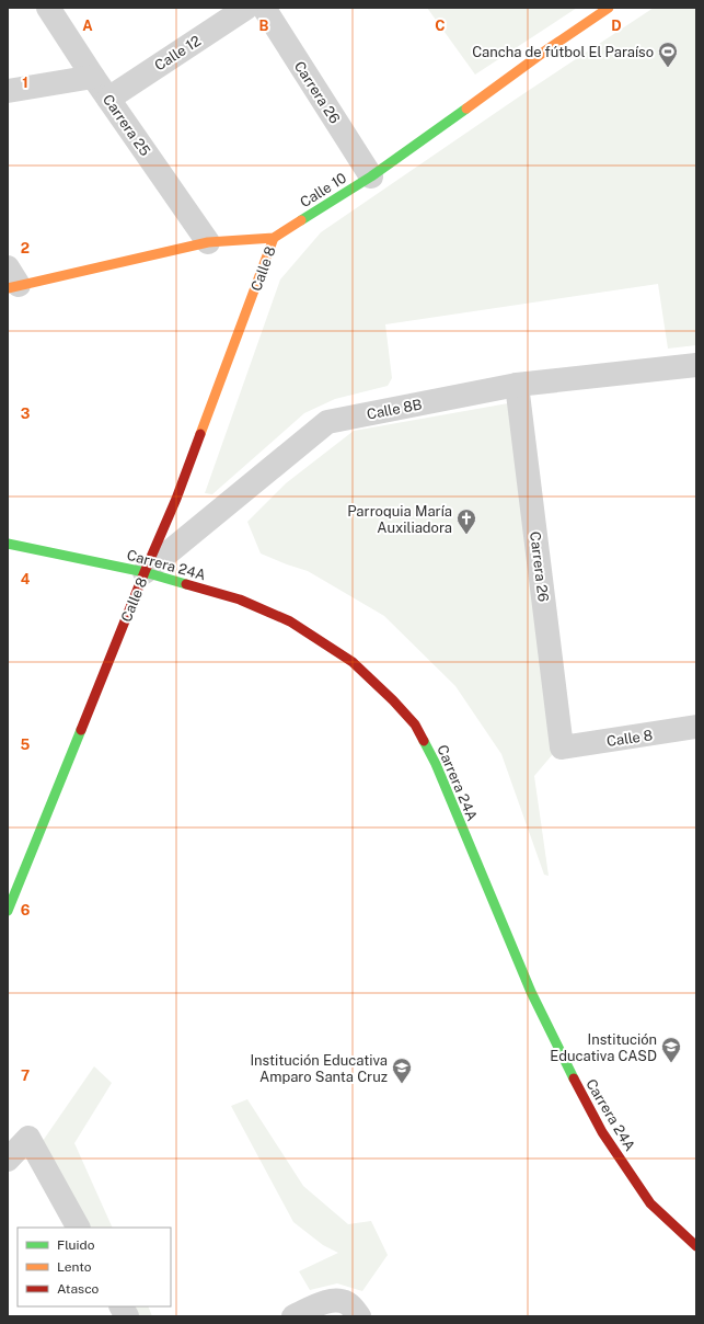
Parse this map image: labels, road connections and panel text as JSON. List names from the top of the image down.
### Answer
{
  "streets": {
    "street": [
      "Calle 12",
      "Carrera 26",
      "Carrera 25",
      "Calle 10",
      "Calle 8",
      "Calle 8B",
      "Carrera 24A"
    ]
  },
  "crossings": [
    ["Calle 12", "Carrera 25"],
    ["Carrera 26", "Calle 10"],
    ["Carrera 26", "Calle 8"],
    ["Carrera 26", "Calle 8B"],
    ["Carrera 25", "Calle 10"],
    ["Calle 10", "Calle 8"],
    ["Calle 8", "Calle 8B"],
    ["Calle 8", "Carrera 24A"],
    ["Calle 8B", "Carrera 24A"]
  ],
  "places": {
    "sports": ["Cancha de fútbol El Paraíso"],
    "church": ["Parroquia María Auxiliadora"],
    "school or university": ["Institución Educativa CASD", "Institución Educativa Amparo Santa Cruz"]
  },
  "legend": ["Fluido", "Lento", "Atasco"],
  "grid": {
    "columns": [
      "A",
      "B",
      "C",
      "D"
    ],
    "rows": [
      "1",
      "2",
      "3",
      "4",
      "5",
      "6",
      "7"
    ]
  }
}
